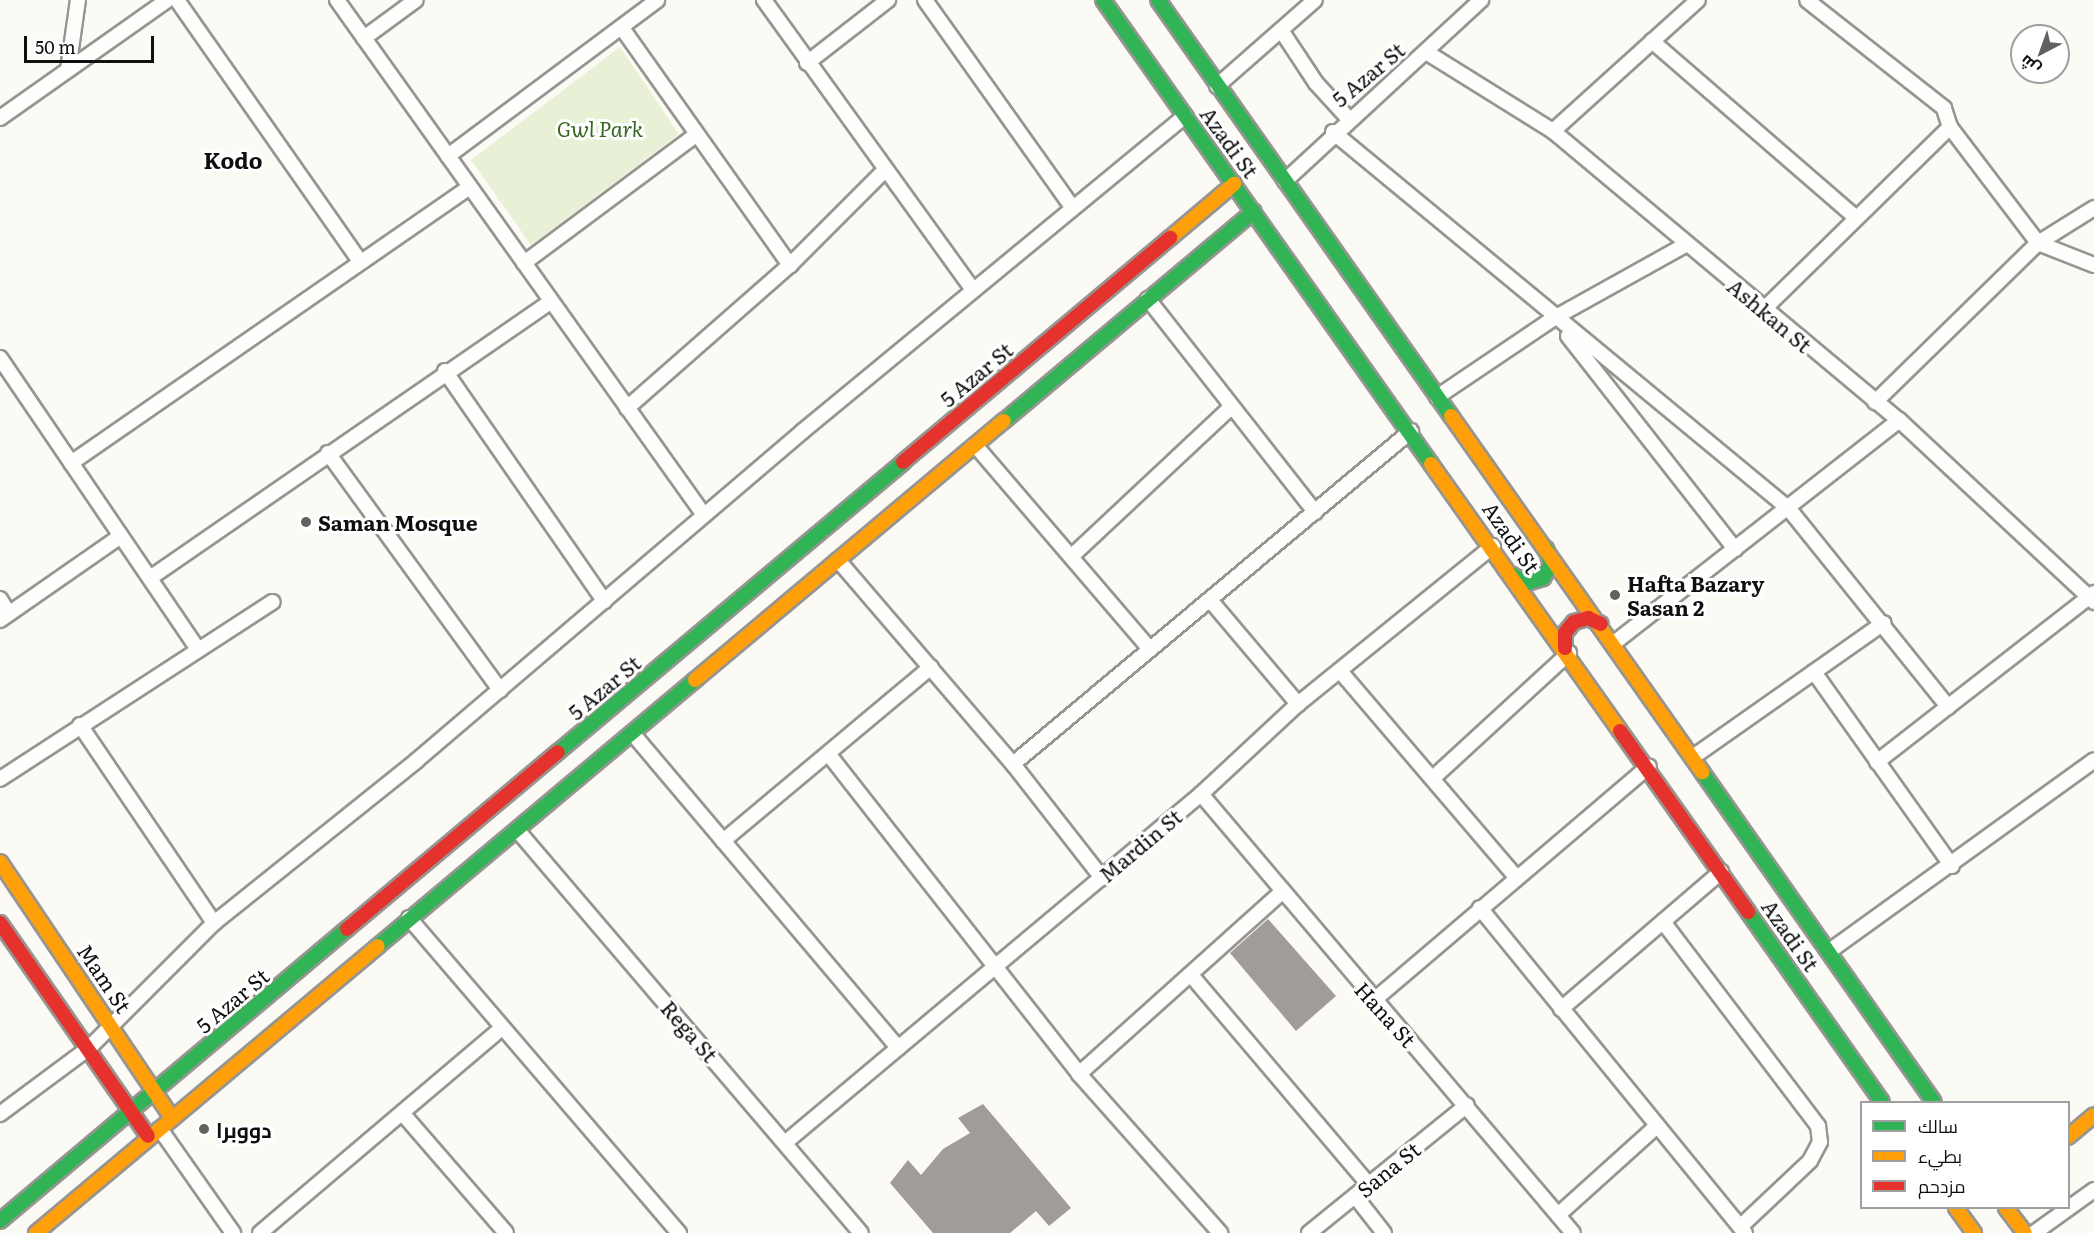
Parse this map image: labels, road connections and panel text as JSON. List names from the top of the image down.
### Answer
{
  "streets": {
    "main road": ["5 Azar St", "Azadi St", "Mam St"],
    "street": [
      "Ashkan St",
      "Mardin St",
      "Hana St",
      "Rega St",
      "Sana St"
    ]
  },
  "crossings": [
    ["5 Azar St", "Azadi St"],
    ["5 Azar St", "Ashkan St"],
    ["5 Azar St", "Mam St"],
    ["Azadi St", "Mardin St"],
    ["Mardin St", "Hana St"],
    ["Mardin St", "Rega St"],
    ["Hana St", "Sana St"]
  ],
  "districts": ["Kodo"],
  "parks": ["Gwl Park"],
  "places": ["Saman Mosque", "Hafta Bazary Sasan 2", "دووبرا"],
  "legend": ["سالك", "بطيء", "مزدحم"],
  "scale_bar": "50 m",
  "north": "bottom left"
}
